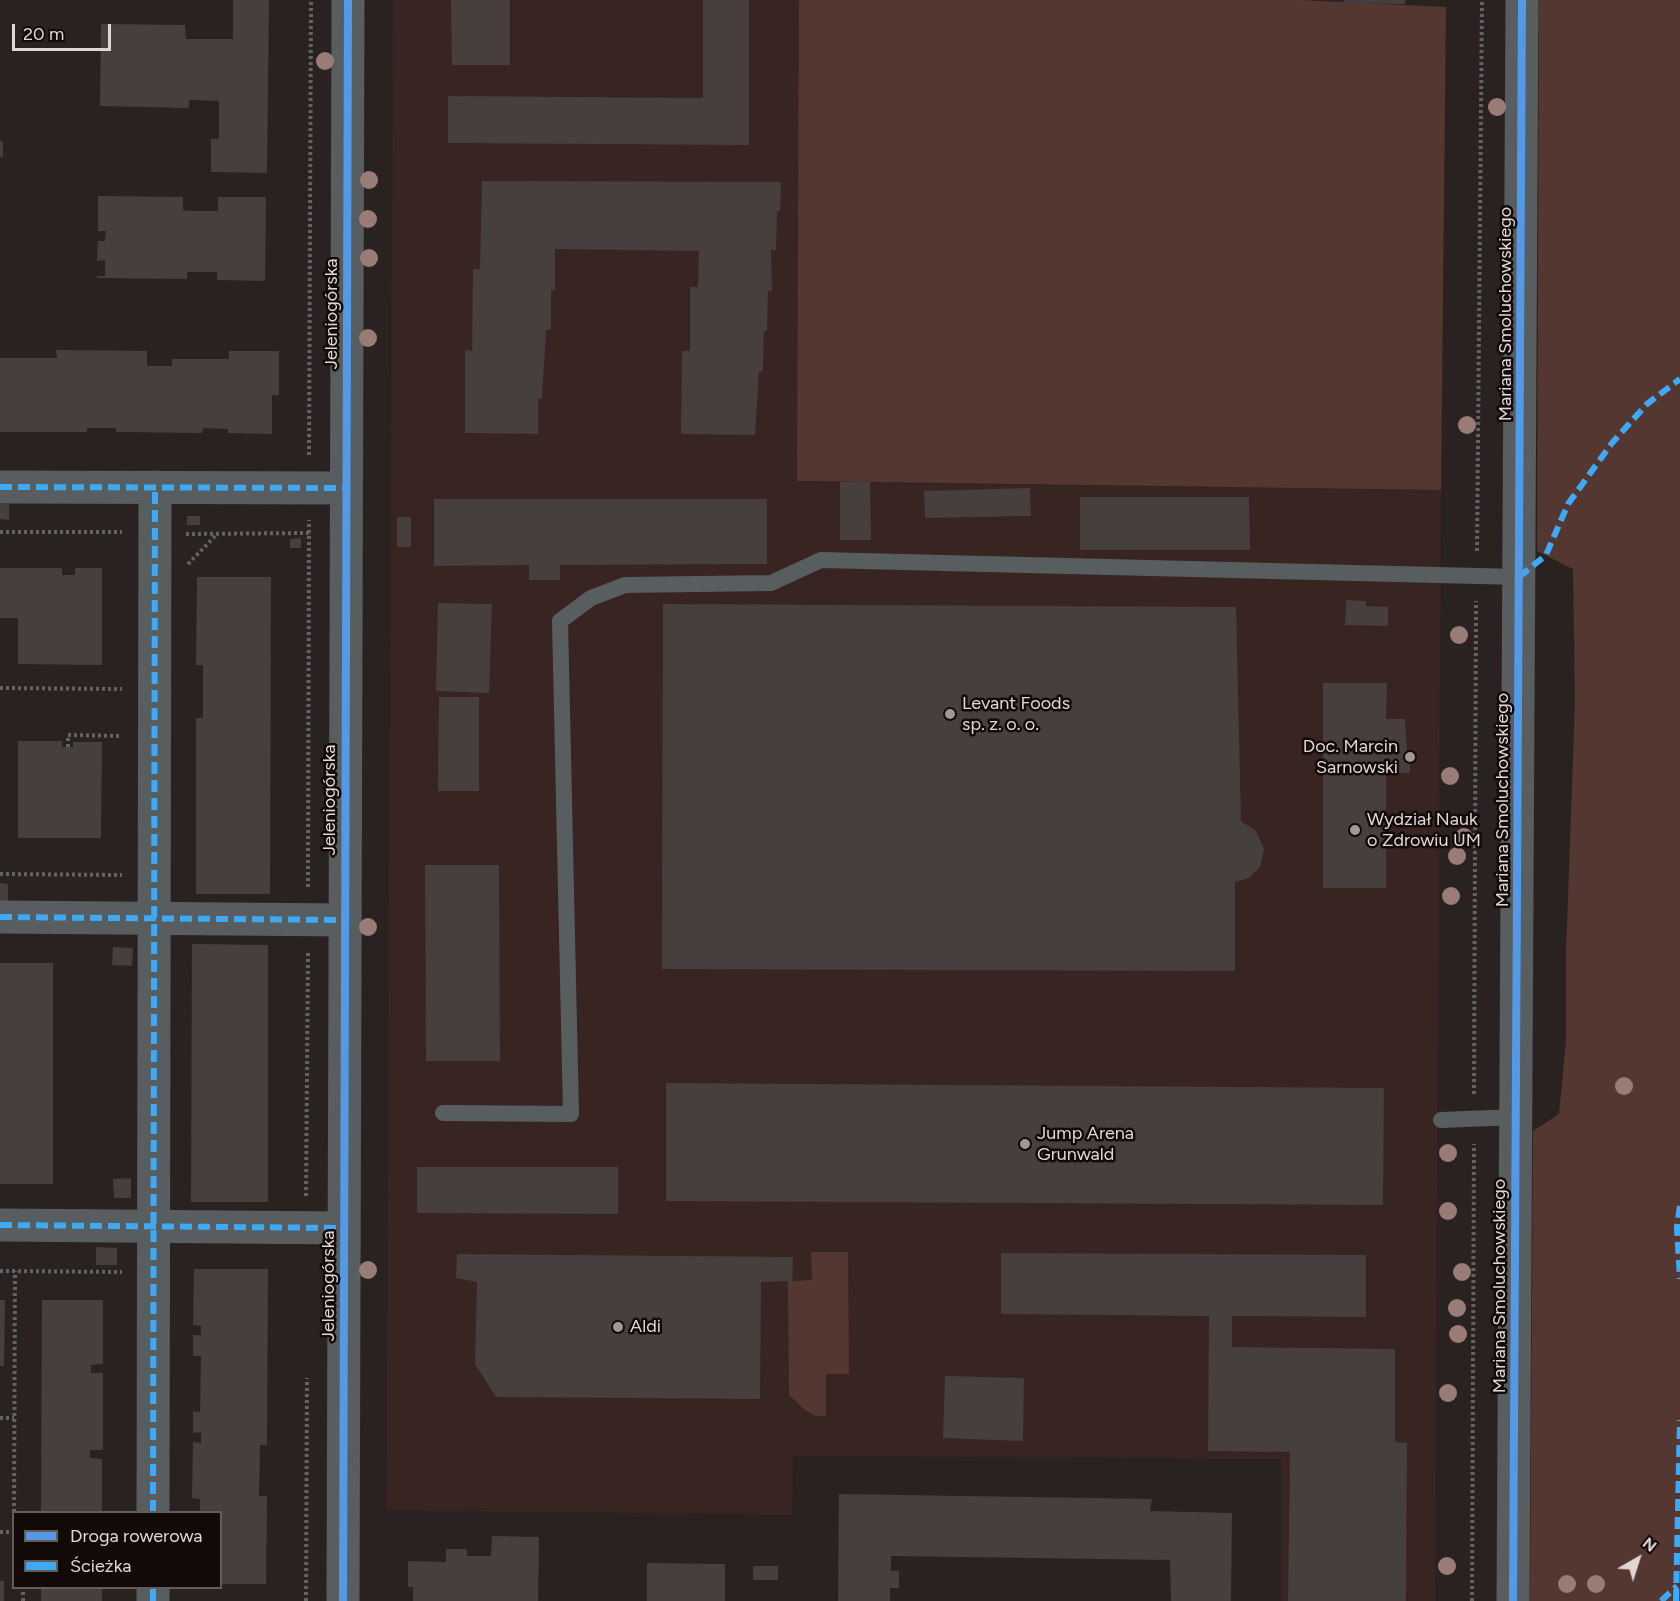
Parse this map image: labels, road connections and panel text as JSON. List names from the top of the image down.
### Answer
{
  "streets": {
    "street": ["Jeleniogórska", "Mariana Smoluchowskiego"]
  },
  "places": [
    "Levant Foods sp. z. o. o.",
    "Doc. Marcin Sarnowski",
    "Wydział Nauk o Zdrowiu UM",
    "Jump Arena Grunwald",
    "Aldi"
  ],
  "legend": ["Droga rowerowa", "Ścieżka"],
  "scale_bar": "20 m",
  "north": "top right"
}
